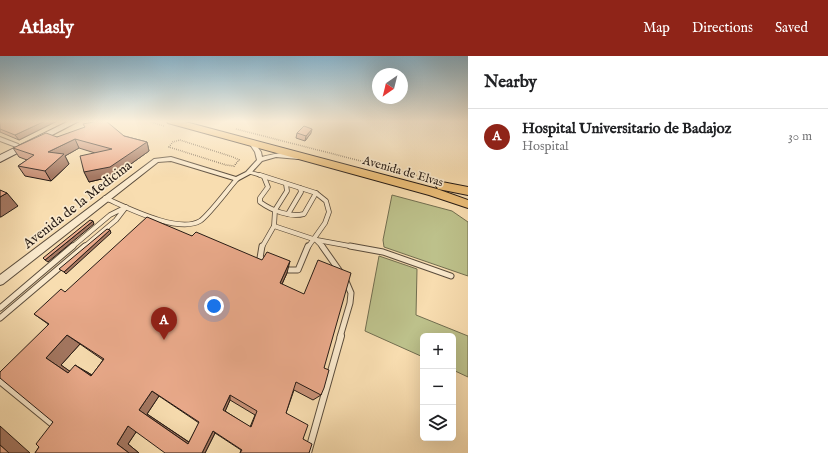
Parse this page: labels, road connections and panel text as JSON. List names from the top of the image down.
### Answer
{
  "streets": {
    "highway": ["Avenida de Elvas"],
    "street": ["Avenida de la Medicina"]
  },
  "north": "bottom left",
  "page": {
    "header": "Atlasly",
    "nav": ["Map", "Directions", "Saved"],
    "heading": "Nearby",
    "list": [
      {
        "mark": "A",
        "name": "Hospital Universitario de Badajoz",
        "note": "Hospital",
        "value": "30 m"
      }
    ],
    "pins": "A",
    "map_buttons": ["+", "−"]
  }
}
